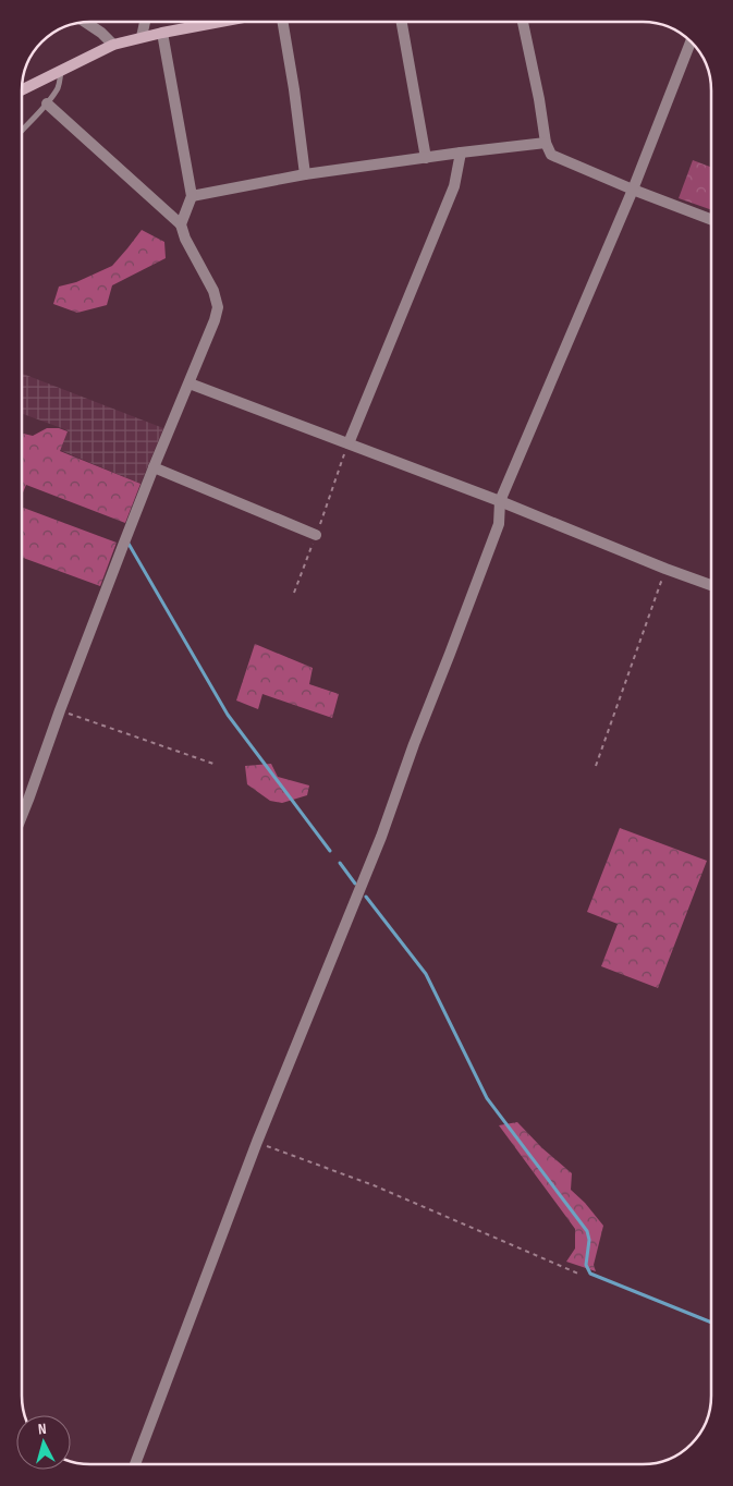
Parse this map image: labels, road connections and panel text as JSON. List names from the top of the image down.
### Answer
{
  "north": "top"
}
